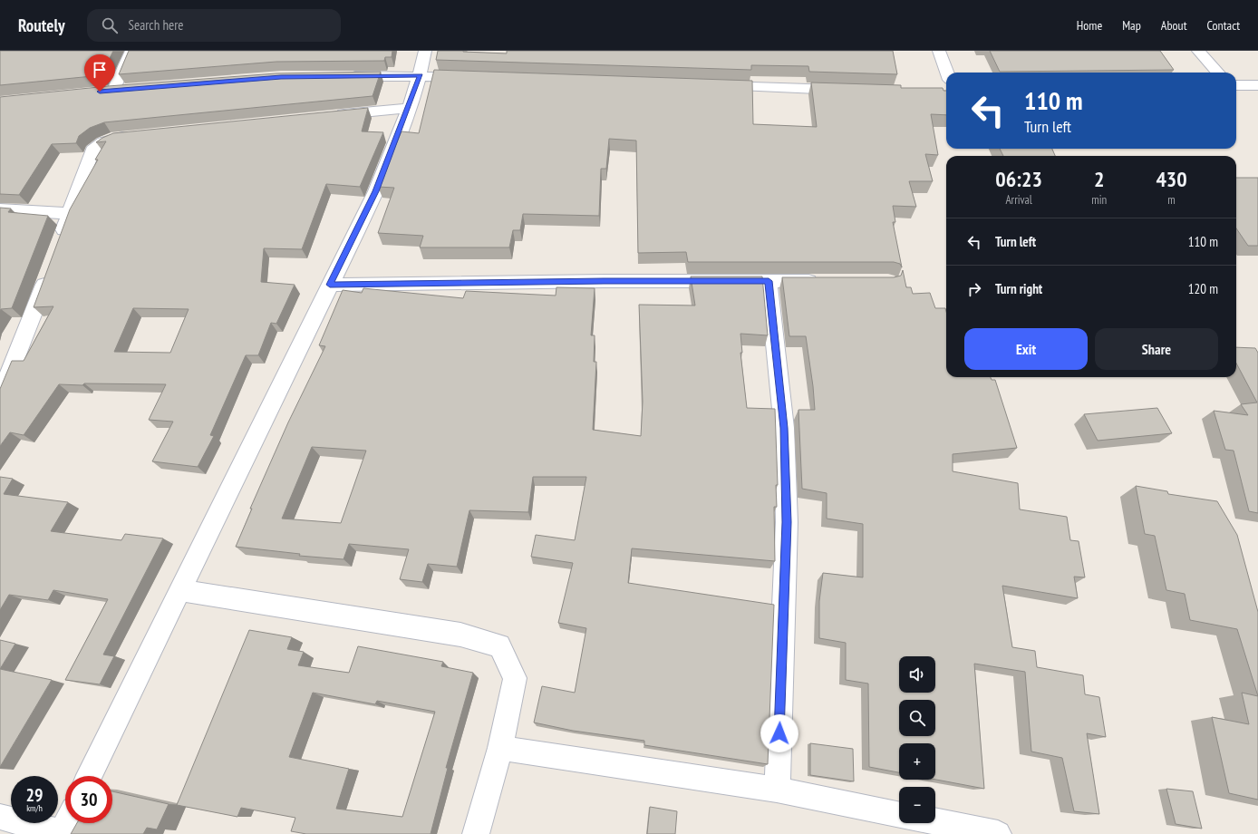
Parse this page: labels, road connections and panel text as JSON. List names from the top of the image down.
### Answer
{
  "page": {
    "header": "Routely",
    "search": "Search here",
    "nav": [
      "Home",
      "Map",
      "About",
      "Contact"
    ],
    "turn": ["110 m", "Turn left"],
    "eta": [
      "06:23",
      "Arrival",
      "2",
      "min",
      "430",
      "m"
    ],
    "list": [
      {
        "name": "Turn left",
        "value": "110 m"
      },
      {
        "name": "Turn right",
        "value": "120 m"
      }
    ],
    "buttons": ["Exit", "Share"],
    "map_buttons": ["+", "−"],
    "speed": "29 km/h",
    "limit": "30"
  }
}
